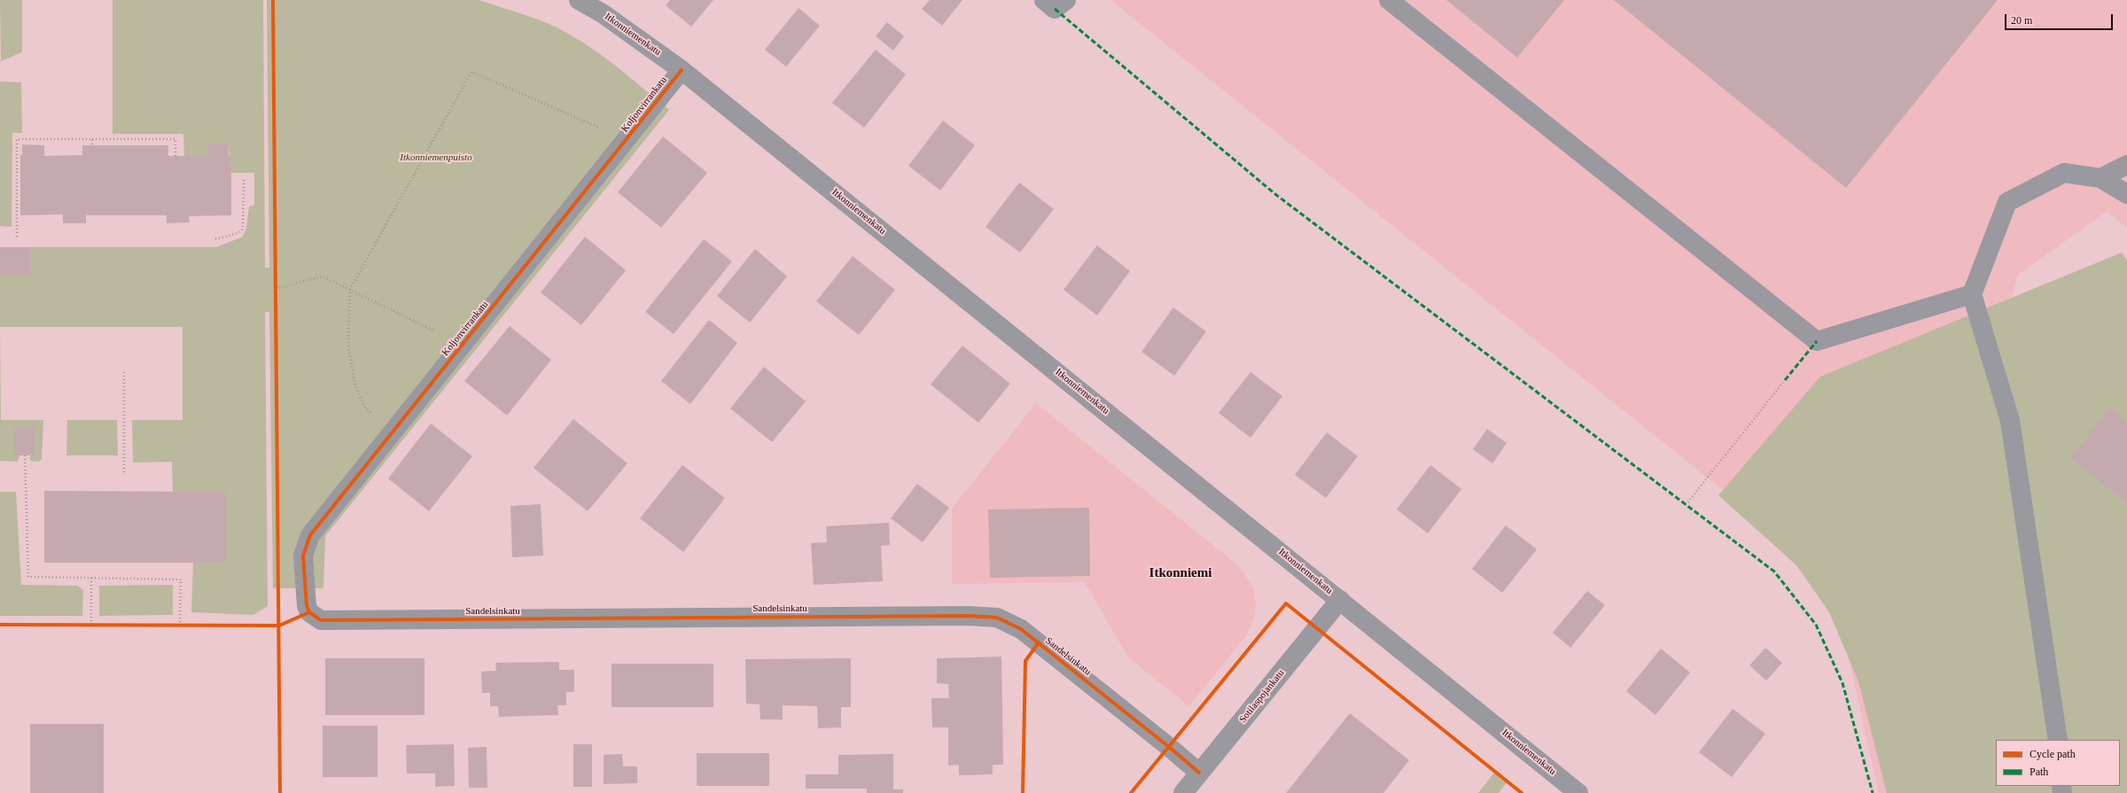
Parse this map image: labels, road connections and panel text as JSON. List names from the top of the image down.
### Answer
{
  "streets": {
    "street": [
      "Itkonniemenkatu",
      "Koljonvirrankatu",
      "Sandelsinkatu",
      "Sotilaspojankatu"
    ]
  },
  "crossings": [
    ["Itkonniemenkatu", "Koljonvirrankatu"],
    ["Itkonniemenkatu", "Sotilaspojankatu"],
    ["Koljonvirrankatu", "Sandelsinkatu"],
    ["Sandelsinkatu", "Sotilaspojankatu"]
  ],
  "districts": ["Itkonniemi"],
  "parks": ["Itkonniemenpuisto"],
  "legend": ["Cycle path", "Path"],
  "scale_bar": "20 m"
}
